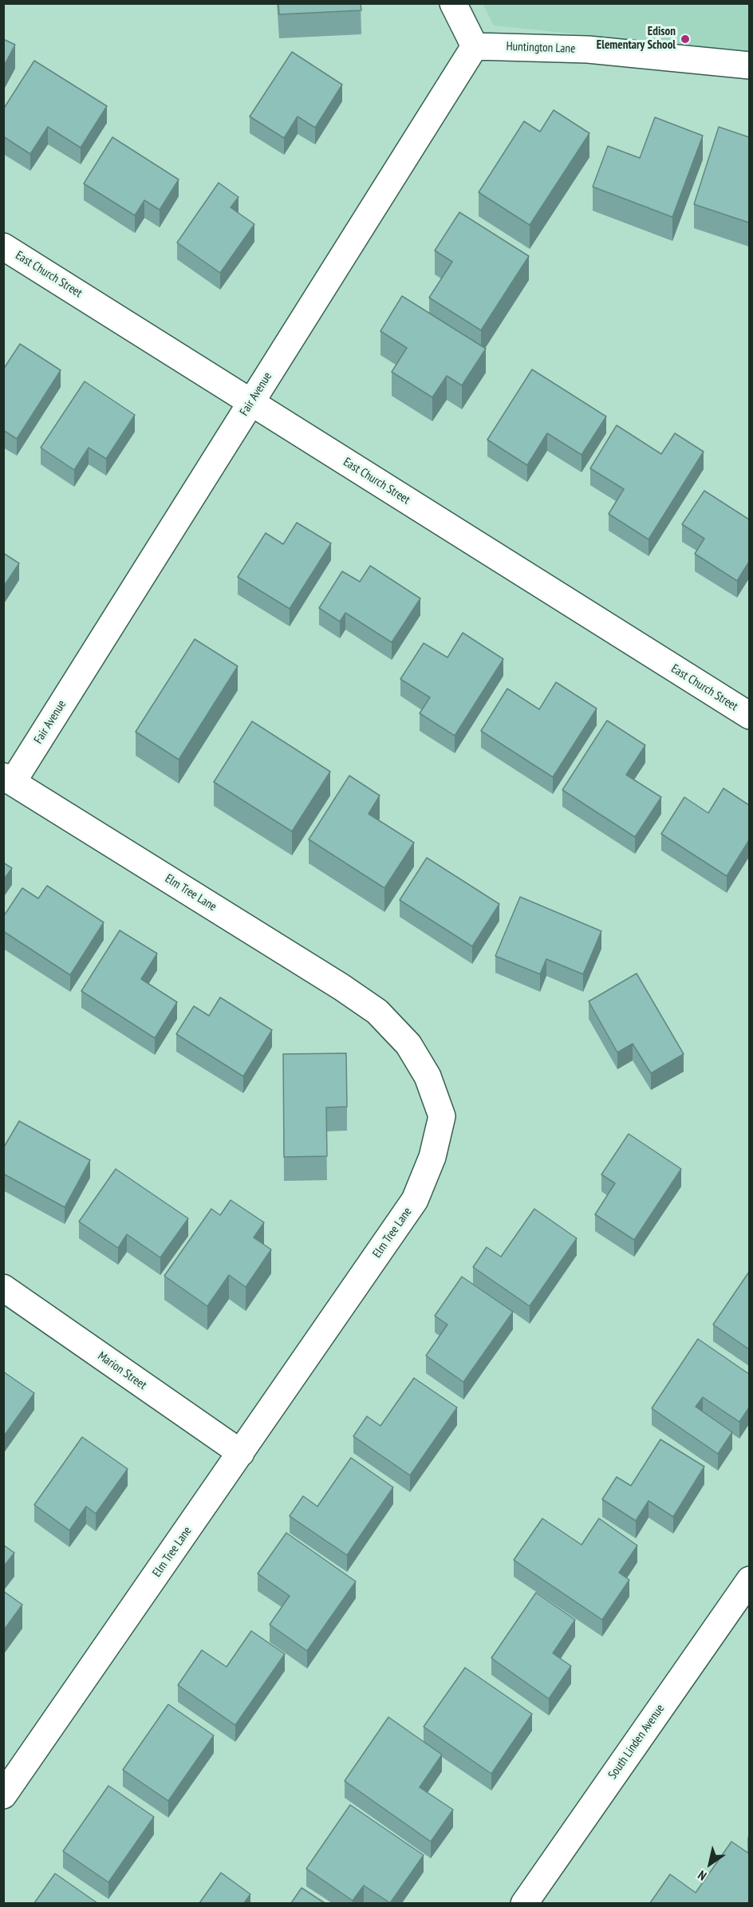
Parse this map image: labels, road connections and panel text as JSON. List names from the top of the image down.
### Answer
{
  "streets": {
    "street": [
      "Huntington Lane",
      "East Church Street",
      "Fair Avenue",
      "Elm Tree Lane",
      "Marion Street",
      "South Linden Avenue"
    ]
  },
  "crossings": [
    ["Huntington Lane", "Fair Avenue"],
    ["East Church Street", "Fair Avenue"],
    ["Fair Avenue", "Elm Tree Lane"],
    ["Elm Tree Lane", "Marion Street"]
  ],
  "places": ["Edison Elementary School"],
  "north": "bottom left"
}
